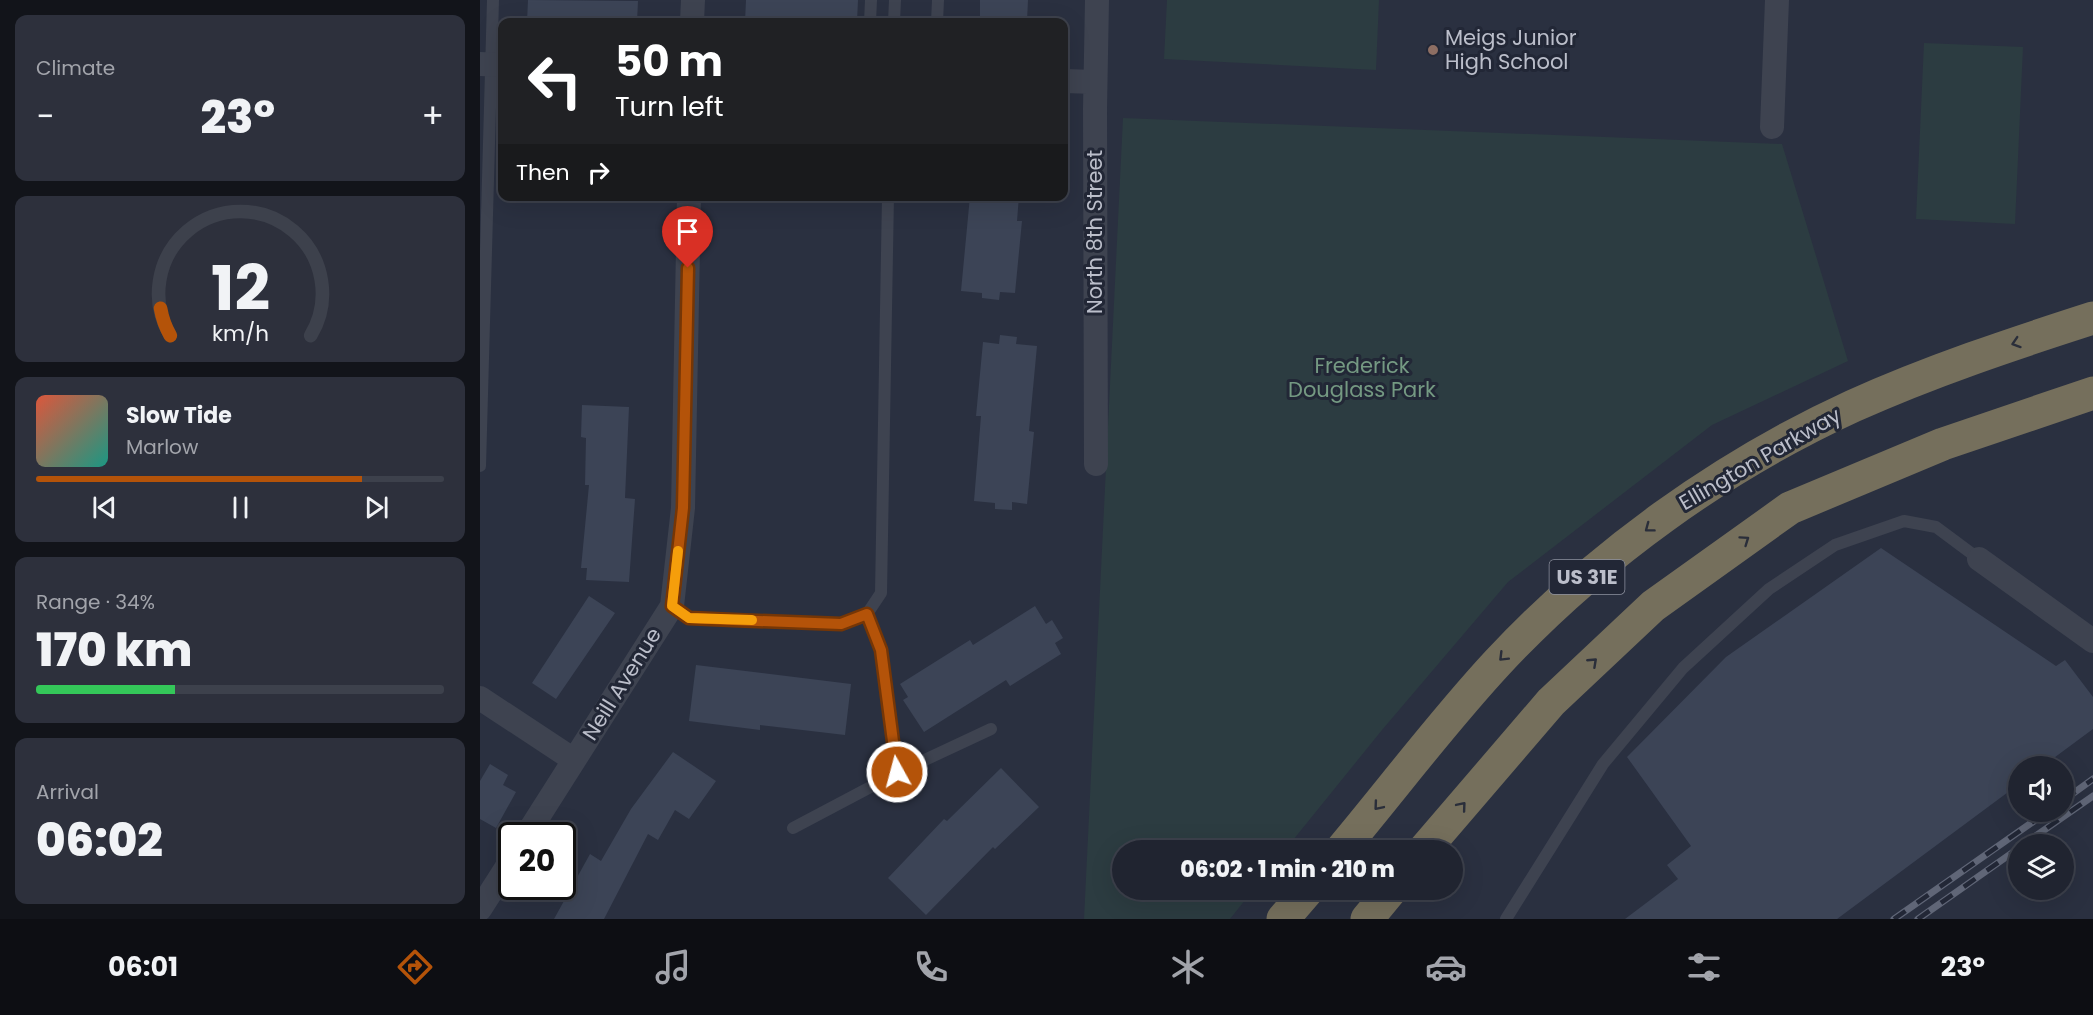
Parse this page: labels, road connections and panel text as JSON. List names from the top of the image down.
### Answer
{
  "streets": {
    "highway": ["Ellington Parkway", "US 31E"],
    "street": ["North 8th Street", "Neill Avenue"]
  },
  "parks": ["Frederick Douglass Park"],
  "places": ["Meigs Junior High School"],
  "page": {
    "tile": [
      "Climate",
      ["Range · 34%", "170 km"],
      ["Arrival", "06:02"]
    ],
    "turn": ["50 m", "Turn left"],
    "heat": ["−", "23°", "+"],
    "then": "Then",
    "song": ["Slow Tide", "Marlow"],
    "limit": "20",
    "trip": "06:02 · 1 min · 210 m",
    "tabs": ["06:01", "23°"],
    "gauge": ["12", "km/h"]
  }
}
